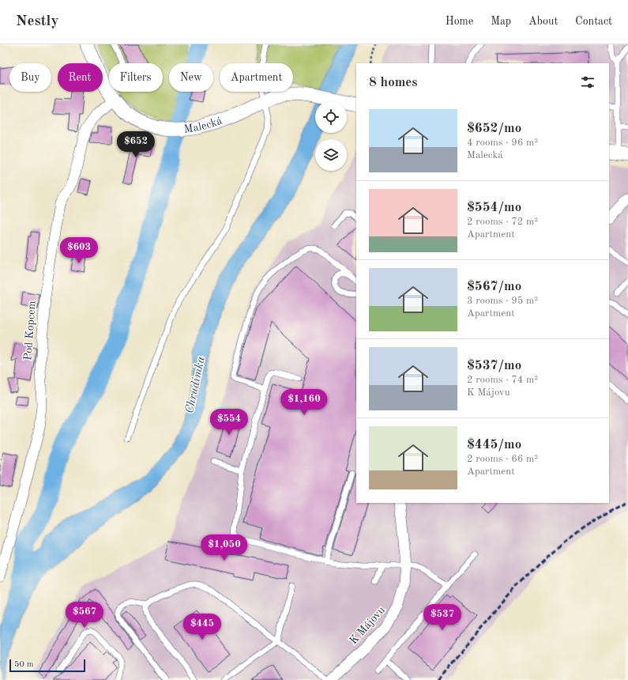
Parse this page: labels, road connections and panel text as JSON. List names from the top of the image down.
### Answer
{
  "streets": {
    "street": ["Malecká", "Pod Kopcem", "K Májovu"]
  },
  "crossings": [
    ["Malecká", "Pod Kopcem"]
  ],
  "water": ["Chrudimka"],
  "scale_bar": "50 m",
  "page": {
    "header": "Nestly",
    "nav": [
      "Home",
      "Map",
      "About",
      "Contact"
    ],
    "chip": [
      "Buy",
      "Rent",
      "Filters",
      "New",
      "Apartment"
    ],
    "heading": "8 homes",
    "list": [
      {
        "name": "$652/mo",
        "note": "4 rooms · 96 m² · Malecká"
      },
      {
        "name": "$554/mo",
        "note": "2 rooms · 72 m² · Apartment"
      },
      {
        "name": "$567/mo",
        "note": "3 rooms · 95 m² · Apartment"
      },
      {
        "name": "$537/mo",
        "note": "2 rooms · 74 m² · K Májovu"
      },
      {
        "name": "$445/mo",
        "note": "2 rooms · 66 m² · Apartment"
      }
    ],
    "price": [
      "$652",
      "$603",
      "$1,160",
      "$554",
      "$1,050",
      "$567",
      "$537",
      "$445"
    ],
    "scale": "50 m"
  }
}
